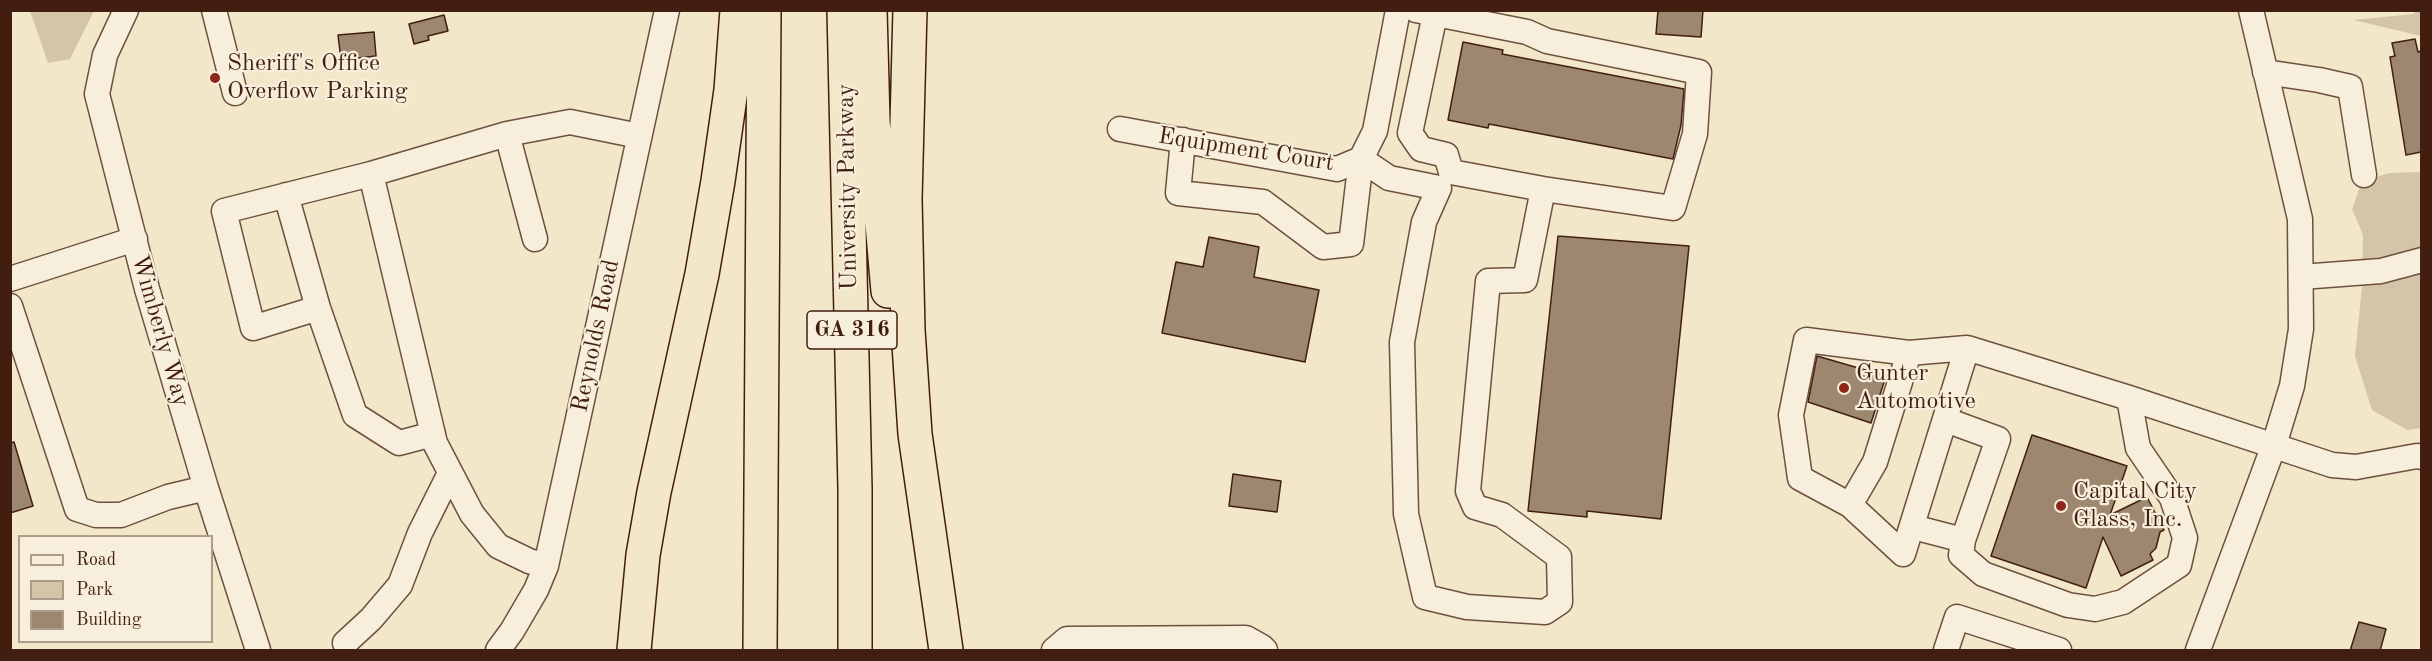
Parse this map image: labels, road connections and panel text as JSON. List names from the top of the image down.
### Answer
{
  "streets": {
    "highway": ["University Parkway", "GA 316"],
    "street": ["Equipment Court", "Wimberly Way", "Reynolds Road"]
  },
  "places": ["Sheriff's Office Overflow Parking", "Gunter Automotive", "Capital City Glass, Inc."],
  "legend": ["Road", "Park", "Building"]
}
